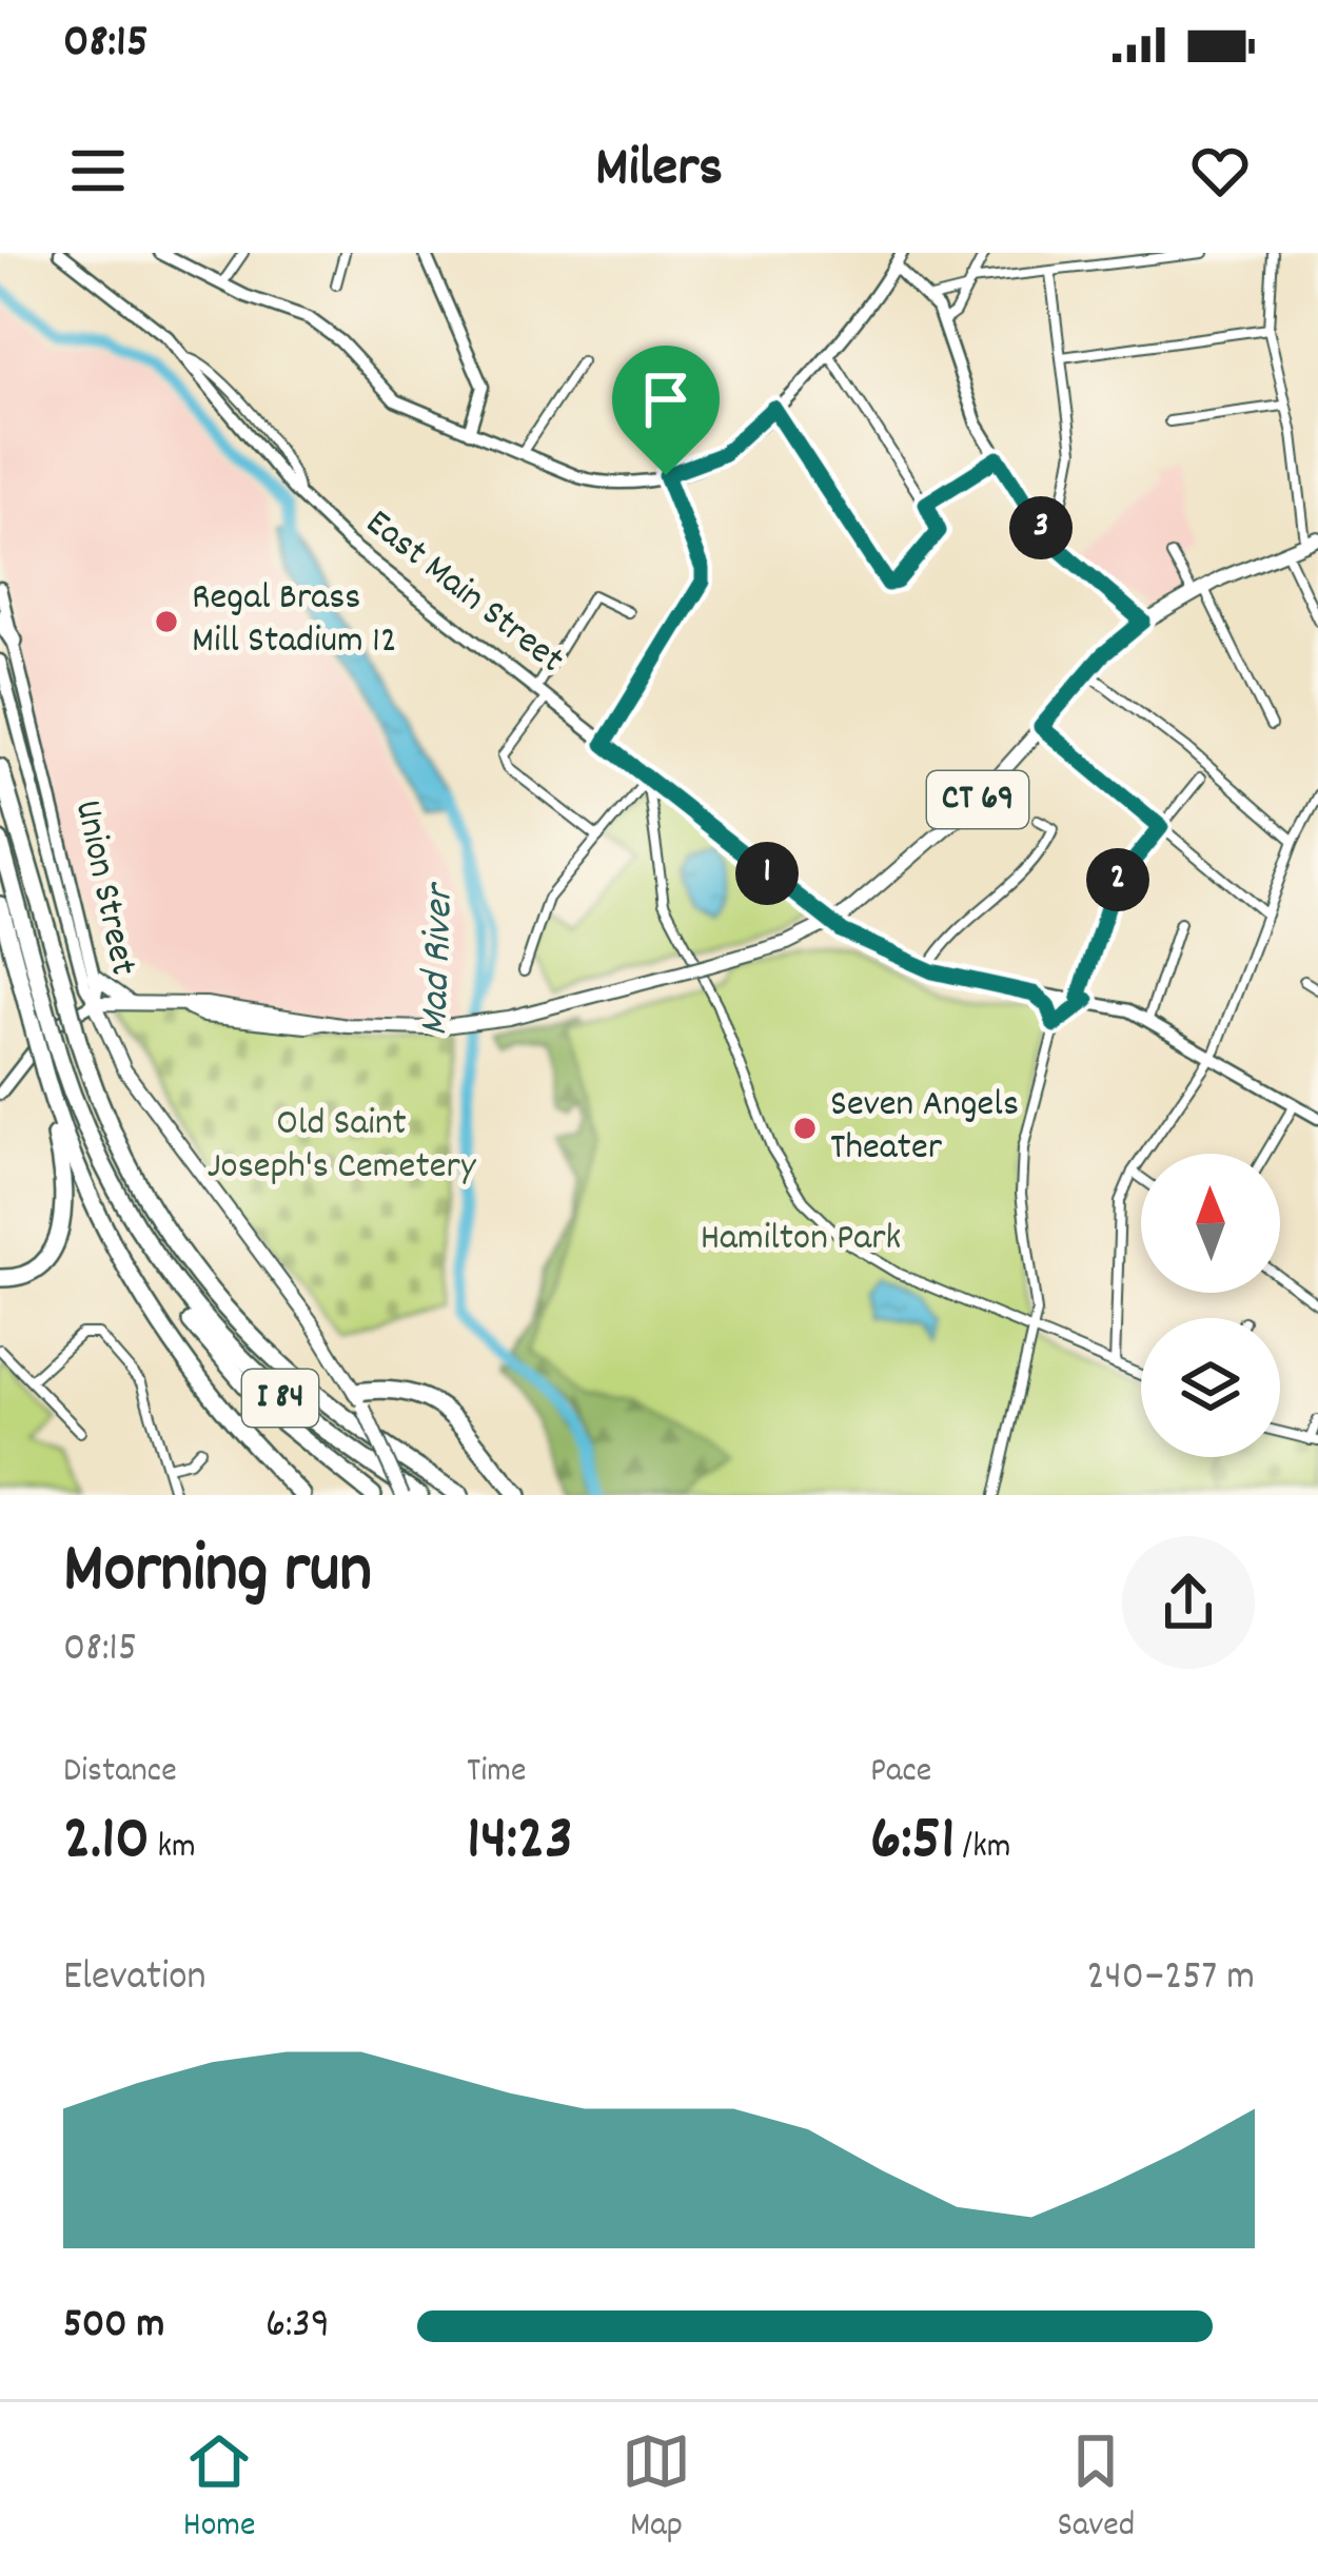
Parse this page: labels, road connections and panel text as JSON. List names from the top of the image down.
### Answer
{
  "streets": {
    "highway": ["I 84"],
    "main road": ["East Main Street", "CT 69", "Union Street"]
  },
  "crossings": [
    ["East Main Street", "CT 69"],
    ["CT 69", "Union Street"]
  ],
  "water": ["Mad River"],
  "parks": ["Old Saint Joseph's Cemetery", "Hamilton Park"],
  "places": ["Regal Brass Mill Stadium 12", "Seven Angels Theater"],
  "north": "top",
  "page": {
    "status": "08:15",
    "header": "Milers",
    "pins": ["3", "1", "2"],
    "heading": ["Morning run", "08:15"],
    "stats": [
      ["Distance", "2.10 km"],
      ["Time", "14:23"],
      ["Pace", "6:51 /km"]
    ],
    "chart": ["Elevation", "240–257 m"],
    "list": [
      {
        "name": "500 m",
        "note": "6:39"
      }
    ],
    "tabs": ["Home", "Map", "Saved"]
  }
}
